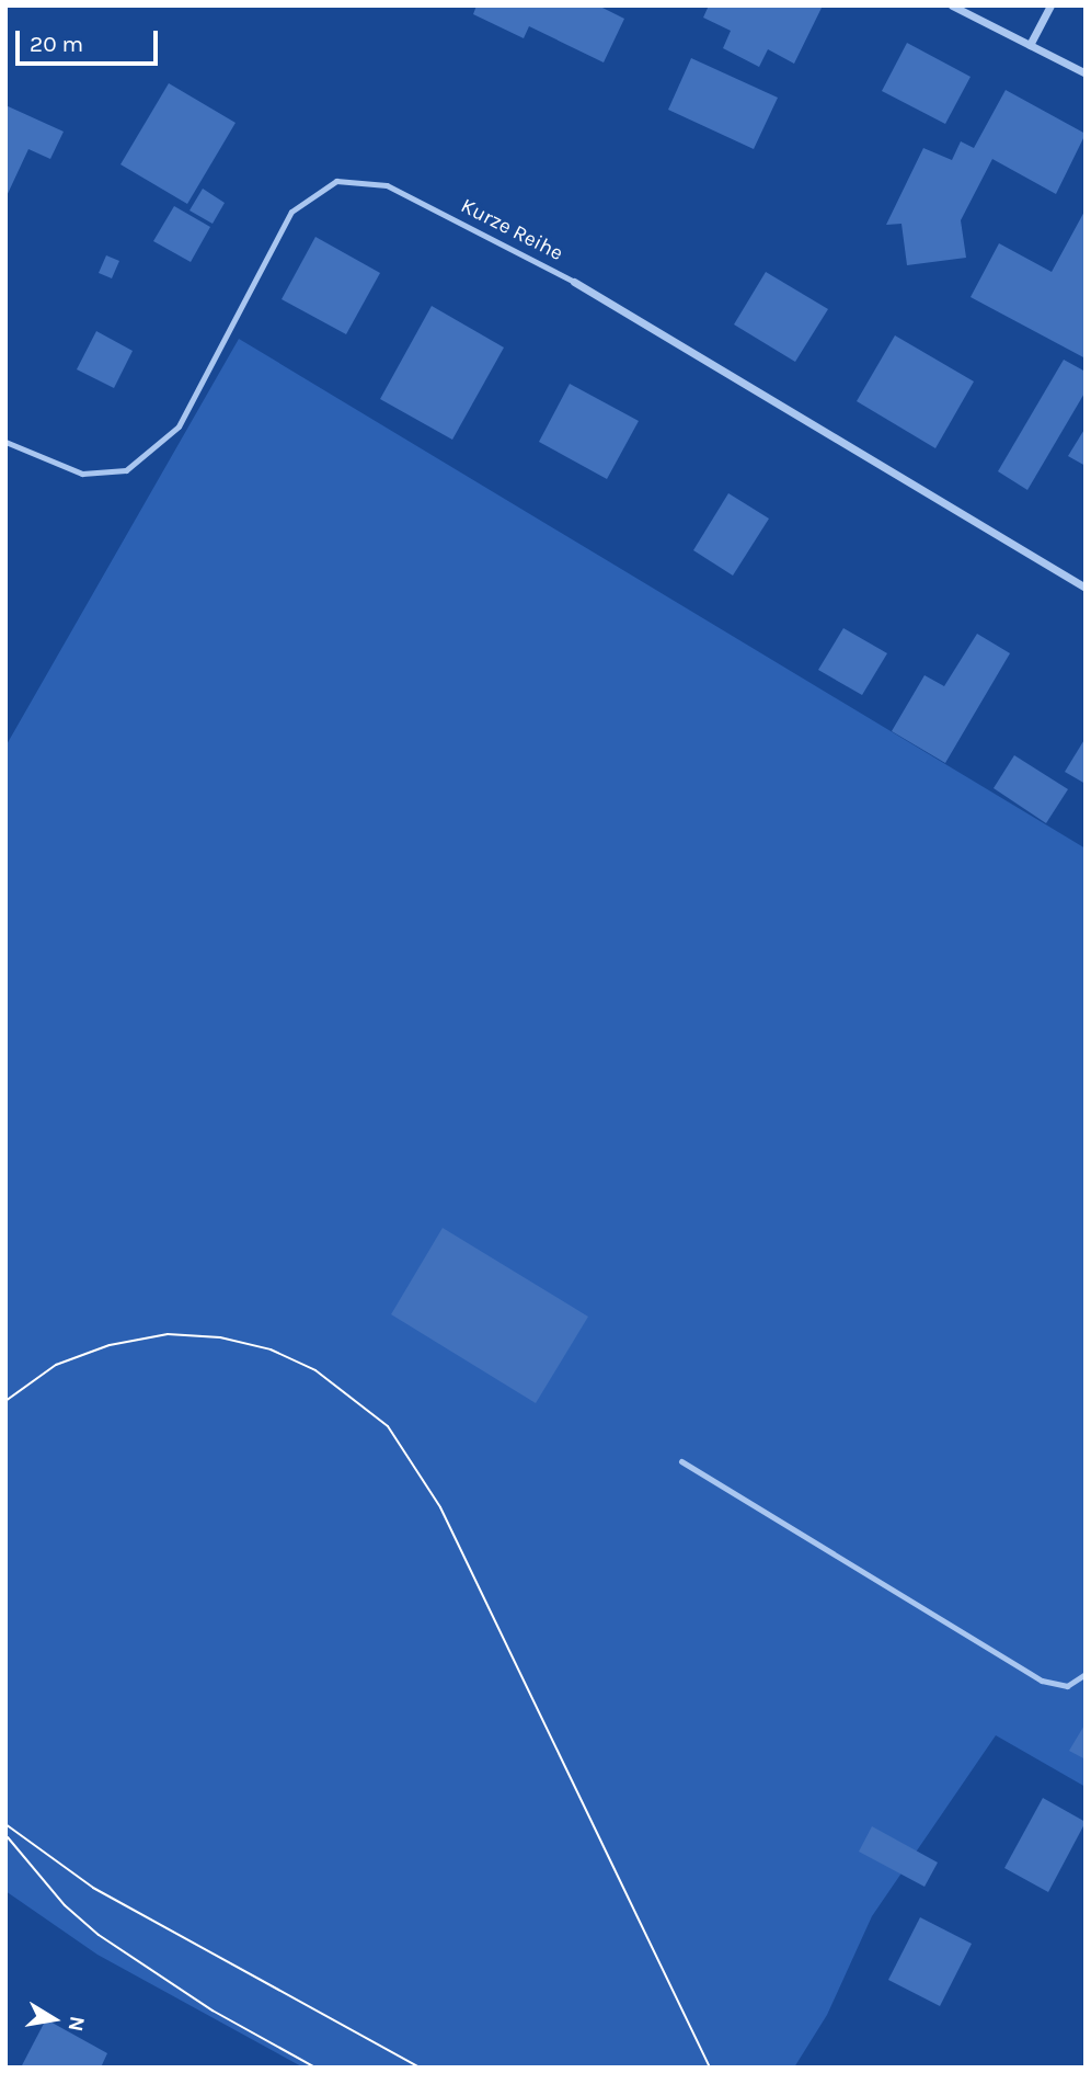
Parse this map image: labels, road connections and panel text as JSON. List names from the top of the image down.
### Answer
{
  "streets": {
    "street": ["Kurze Reihe"]
  },
  "scale_bar": "20 m",
  "north": "right"
}
